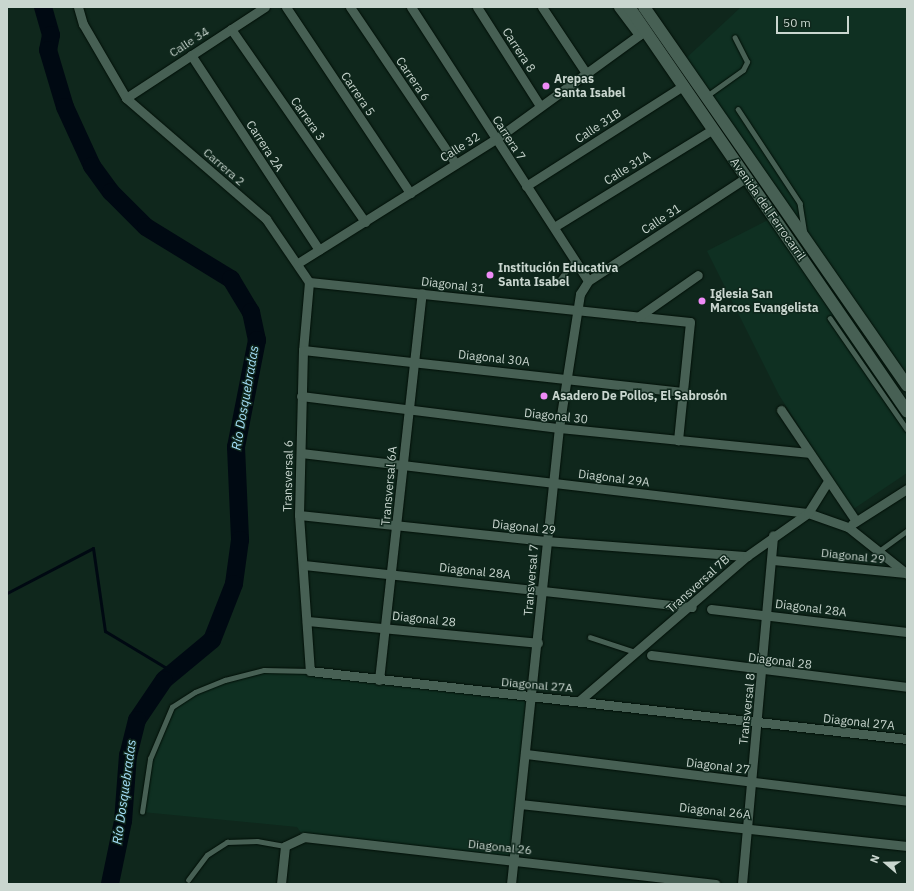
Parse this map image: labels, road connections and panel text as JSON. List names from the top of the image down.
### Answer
{
  "streets": {
    "main road": ["Avenida del Ferrocarril"],
    "street": [
      "Calle 34",
      "Carrera 8",
      "Carrera 6",
      "Carrera 5",
      "Carrera 3",
      "Calle 31B",
      "Carrera 7",
      "Carrera 2A",
      "Calle 32",
      "Carrera 2",
      "Calle 31A",
      "Calle 31",
      "Diagonal 31",
      "Diagonal 30A",
      "Diagonal 30",
      "Transversal 6",
      "Diagonal 29A",
      "Transversal 6A",
      "Diagonal 29",
      "Diagonal 28A",
      "Transversal 7",
      "Transversal 7B",
      "Diagonal 28",
      "Diagonal 27A",
      "Transversal 8",
      "Diagonal 27",
      "Diagonal 26A",
      "Diagonal 26"
    ]
  },
  "crossings": [
    ["Calle 34", "Carrera 3"],
    ["Calle 34", "Carrera 2A"],
    ["Calle 34", "Carrera 2"],
    ["Carrera 8", "Calle 32"],
    ["Carrera 6", "Calle 32"],
    ["Carrera 5", "Calle 32"],
    ["Carrera 3", "Calle 32"],
    ["Calle 31B", "Carrera 7"],
    ["Calle 31B", "Avenida del Ferrocarril"],
    ["Carrera 7", "Calle 32"],
    ["Carrera 7", "Calle 31A"],
    ["Carrera 7", "Calle 31"],
    ["Carrera 7", "Transversal 7"],
    ["Carrera 2A", "Calle 32"],
    ["Calle 32", "Carrera 2"],
    ["Calle 32", "Avenida del Ferrocarril"],
    ["Calle 31A", "Avenida del Ferrocarril"],
    ["Avenida del Ferrocarril", "Calle 31"],
    ["Calle 31", "Transversal 7"],
    ["Diagonal 31", "Diagonal 30A"],
    ["Diagonal 31", "Transversal 6"],
    ["Diagonal 31", "Transversal 6A"],
    ["Diagonal 31", "Transversal 7"],
    ["Diagonal 30A", "Transversal 6"],
    ["Diagonal 30A", "Transversal 6A"],
    ["Diagonal 30A", "Transversal 7"],
    ["Diagonal 30", "Transversal 6"],
    ["Diagonal 30", "Transversal 6A"],
    ["Diagonal 30", "Transversal 7"],
    ["Transversal 6", "Diagonal 29A"],
    ["Transversal 6", "Diagonal 29"],
    ["Transversal 6", "Diagonal 28A"],
    ["Transversal 6", "Diagonal 28"],
    ["Transversal 6", "Diagonal 27A"],
    ["Diagonal 29A", "Transversal 6A"],
    ["Diagonal 29A", "Diagonal 29"],
    ["Diagonal 29A", "Transversal 7"],
    ["Diagonal 29A", "Transversal 7B"],
    ["Transversal 6A", "Diagonal 29"],
    ["Transversal 6A", "Diagonal 28A"],
    ["Transversal 6A", "Diagonal 28"],
    ["Transversal 6A", "Diagonal 27A"],
    ["Diagonal 29", "Transversal 7"],
    ["Diagonal 29", "Transversal 7B"],
    ["Diagonal 29", "Transversal 8"],
    ["Diagonal 28A", "Transversal 7"],
    ["Diagonal 28A", "Transversal 7B"],
    ["Diagonal 28A", "Transversal 8"],
    ["Transversal 7", "Diagonal 28"],
    ["Transversal 7", "Diagonal 27A"],
    ["Transversal 7", "Diagonal 27"],
    ["Transversal 7", "Diagonal 26A"],
    ["Transversal 7", "Diagonal 26"],
    ["Transversal 7B", "Diagonal 27A"],
    ["Transversal 7B", "Transversal 8"],
    ["Diagonal 28", "Transversal 8"],
    ["Diagonal 27A", "Transversal 8"],
    ["Transversal 8", "Diagonal 27"],
    ["Transversal 8", "Diagonal 26A"]
  ],
  "water": ["Río Dosquebradas"],
  "places": [
    "Arepas Santa Isabel",
    "Institución Educativa Santa Isabel",
    "Iglesia San Marcos Evangelista",
    "Asadero De Pollos, El Sabrosón"
  ],
  "scale_bar": "50 m",
  "north": "left"
}
